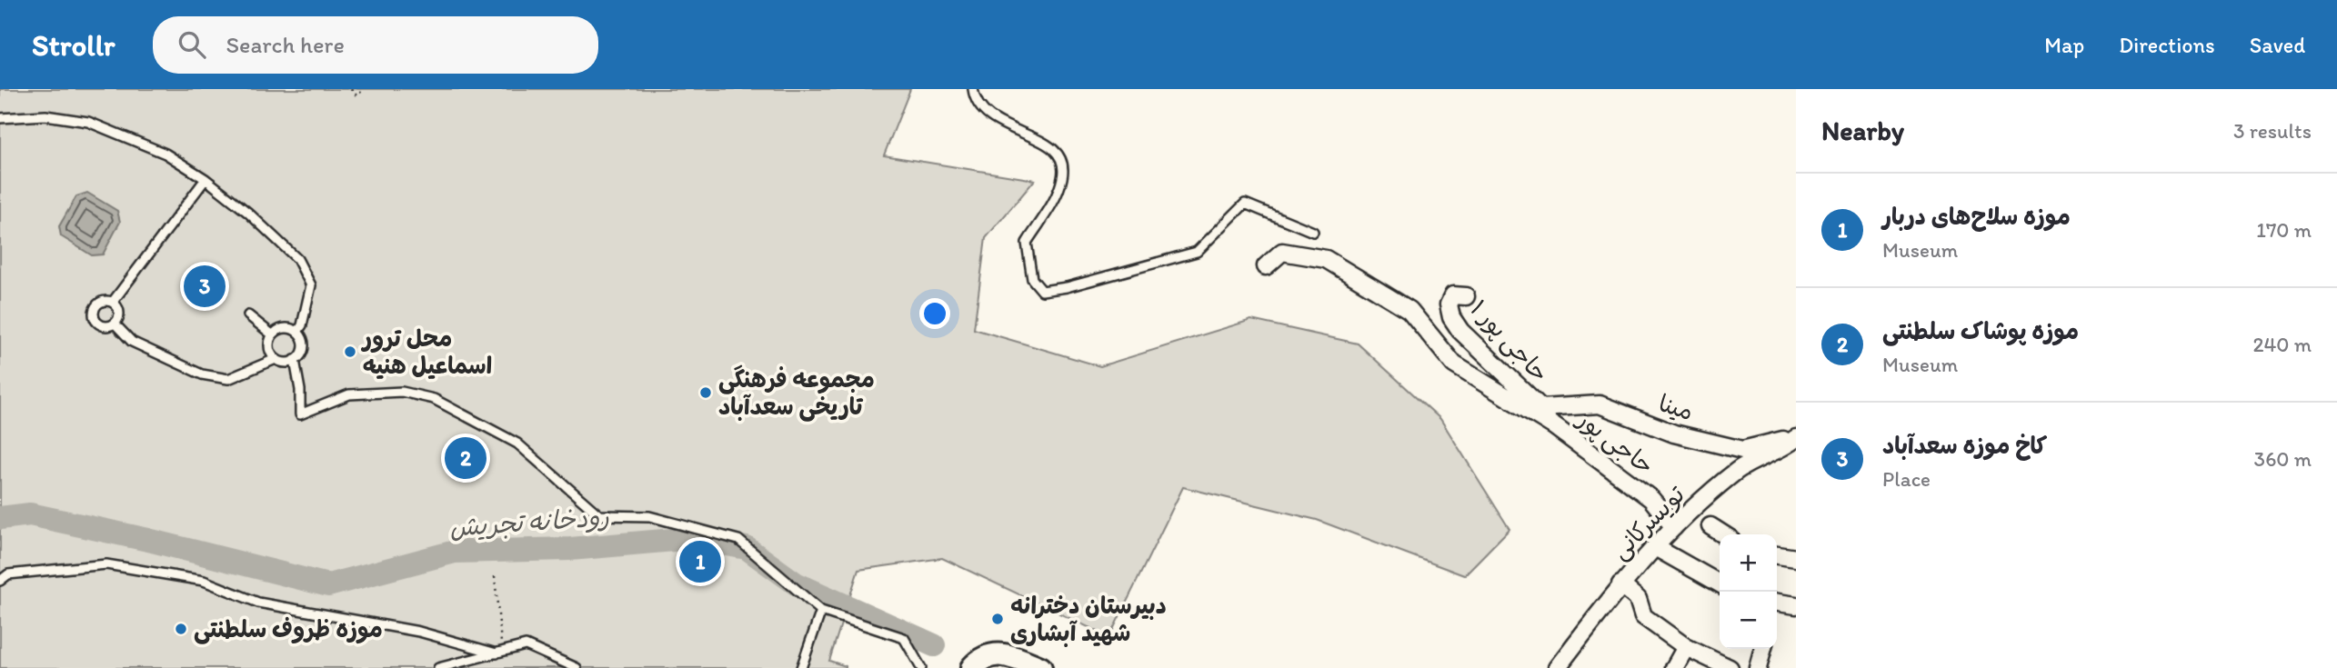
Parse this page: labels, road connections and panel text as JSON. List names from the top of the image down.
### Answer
{
  "streets": {
    "street": [
      "حاجی پور ۱",
      "مینا",
      "حاجی پور",
      "تویسرکانی"
    ]
  },
  "crossings": [
    ["حاجی پور ۱", "مینا"],
    ["حاجی پور ۱", "حاجی پور"],
    ["مینا", "تویسرکانی"],
    ["حاجی پور", "تویسرکانی"]
  ],
  "water": ["رودخانه تجریش"],
  "places": [
    "محل ترور اسماعیل هنیه",
    "مجموعه فرهنگی تاریخی سعدآباد",
    "دبیرستان دخترانه شهید آبشاری",
    "موزه ظروف سلطنتی"
  ],
  "page": {
    "header": "Strollr",
    "search": "Search here",
    "nav": ["Map", "Directions", "Saved"],
    "heading": ["Nearby", "3 results"],
    "list": [
      {
        "mark": "1",
        "name": "موزه سلاح‌های دربار",
        "note": "Museum",
        "value": "170 m"
      },
      {
        "mark": "2",
        "name": "موزه پوشاک سلطنتی",
        "note": "Museum",
        "value": "240 m"
      },
      {
        "mark": "3",
        "name": "کاخ موزه سعدآباد",
        "note": "Place",
        "value": "360 m"
      }
    ],
    "pins": ["3", "2", "1"],
    "map_buttons": ["+", "−"]
  }
}
